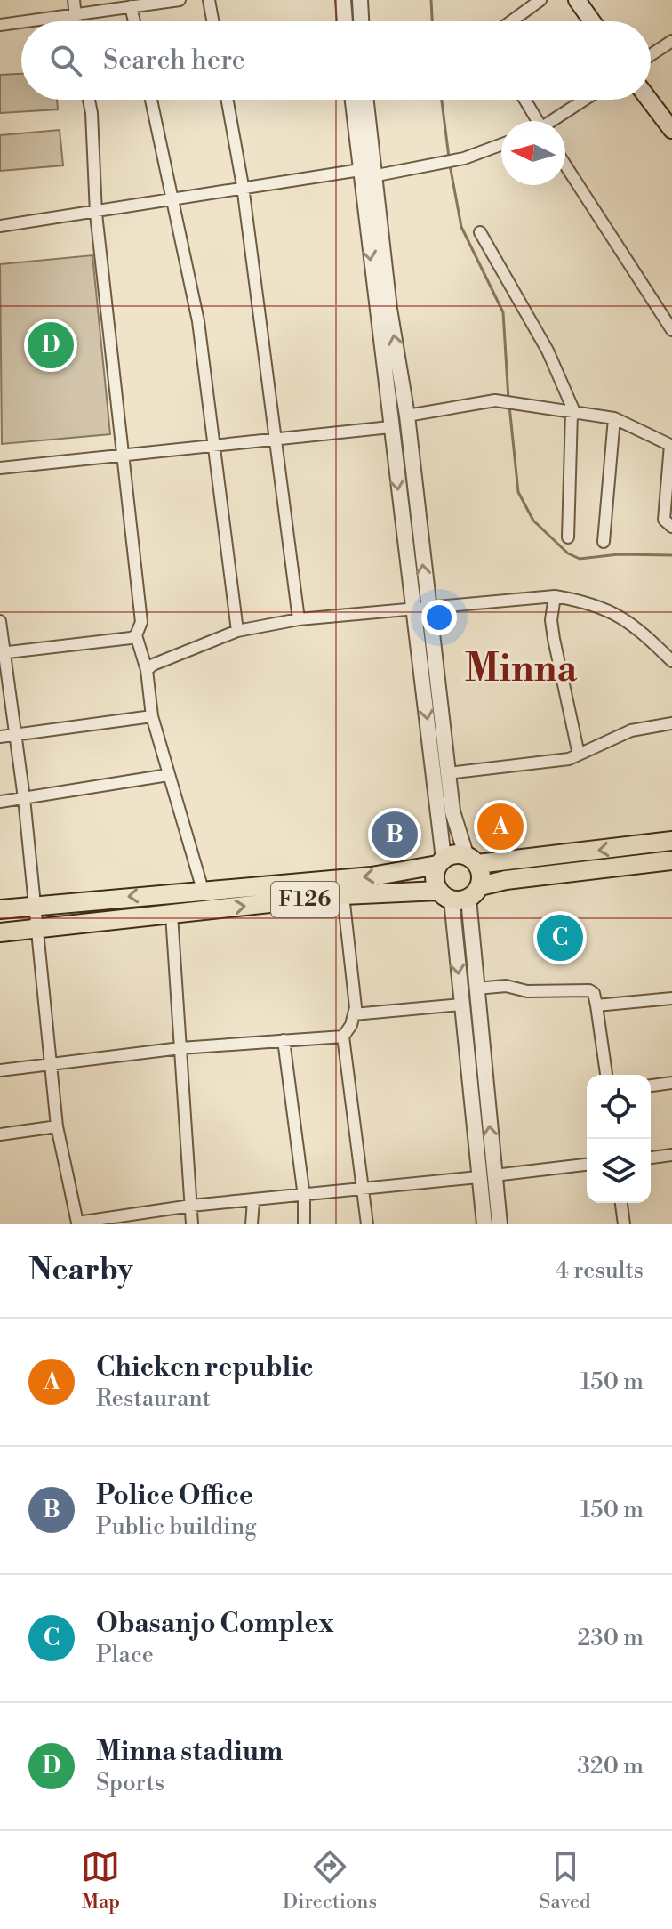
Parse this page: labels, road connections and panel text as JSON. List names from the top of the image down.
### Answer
{
  "streets": {
    "main road": ["F126"]
  },
  "districts": ["Minna"],
  "north": "left",
  "page": {
    "search": "Search here",
    "pins": [
      "D",
      "A",
      "B",
      "C"
    ],
    "heading": ["Nearby", "4 results"],
    "list": [
      {
        "mark": "A",
        "name": "Chicken republic",
        "note": "Restaurant",
        "value": "150 m"
      },
      {
        "mark": "B",
        "name": "Police Office",
        "note": "Public building",
        "value": "150 m"
      },
      {
        "mark": "C",
        "name": "Obasanjo Complex",
        "note": "Place",
        "value": "230 m"
      },
      {
        "mark": "D",
        "name": "Minna stadium",
        "note": "Sports",
        "value": "320 m"
      }
    ],
    "nav": ["Map", "Directions", "Saved"]
  }
}
